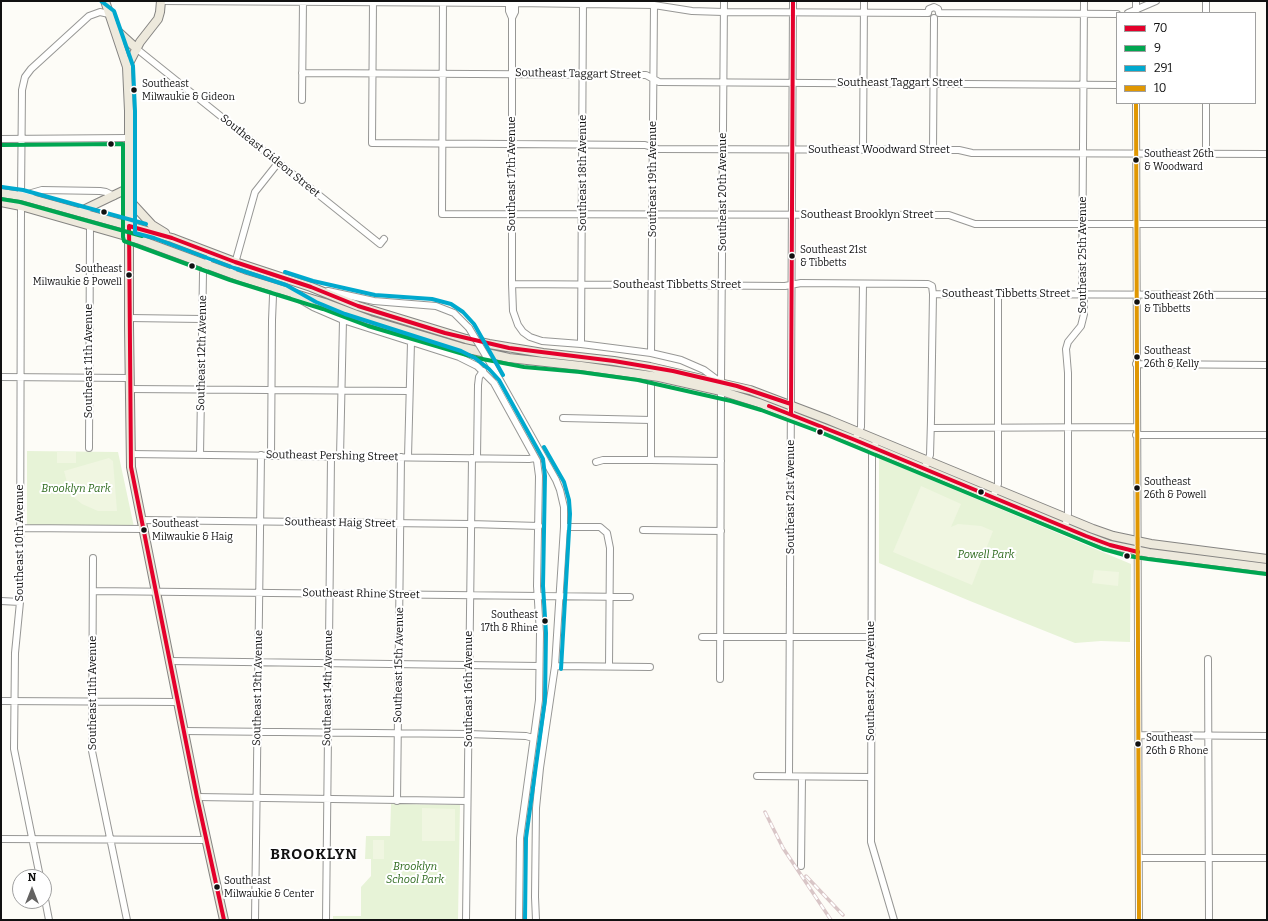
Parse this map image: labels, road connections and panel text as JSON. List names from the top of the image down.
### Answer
{
  "streets": {
    "street": [
      "Southeast Taggart Street",
      "Southeast Woodward Street",
      "Southeast Gideon Street",
      "Southeast 18th Avenue",
      "Southeast 17th Avenue",
      "Southeast 19th Avenue",
      "Southeast 20th Avenue",
      "Southeast Brooklyn Street",
      "Southeast 25th Avenue",
      "Southeast Tibbetts Street",
      "Southeast 12th Avenue",
      "Southeast 11th Avenue",
      "Southeast Pershing Street",
      "Southeast 21st Avenue",
      "Southeast Haig Street",
      "Southeast 10th Avenue",
      "Southeast Rhine Street",
      "Southeast 15th Avenue",
      "Southeast 22nd Avenue",
      "Southeast 13th Avenue",
      "Southeast 14th Avenue",
      "Southeast 16th Avenue"
    ]
  },
  "crossings": [
    ["Southeast Taggart Street", "Southeast Woodward Street"],
    ["Southeast Taggart Street", "Southeast 18th Avenue"],
    ["Southeast Taggart Street", "Southeast 17th Avenue"],
    ["Southeast Taggart Street", "Southeast 19th Avenue"],
    ["Southeast Taggart Street", "Southeast 20th Avenue"],
    ["Southeast Taggart Street", "Southeast 25th Avenue"],
    ["Southeast Taggart Street", "Southeast 21st Avenue"],
    ["Southeast Woodward Street", "Southeast 18th Avenue"],
    ["Southeast Woodward Street", "Southeast 17th Avenue"],
    ["Southeast Woodward Street", "Southeast 19th Avenue"],
    ["Southeast Woodward Street", "Southeast 20th Avenue"],
    ["Southeast Woodward Street", "Southeast Brooklyn Street"],
    ["Southeast Woodward Street", "Southeast 25th Avenue"],
    ["Southeast Woodward Street", "Southeast 21st Avenue"],
    ["Southeast 18th Avenue", "Southeast 17th Avenue"],
    ["Southeast 18th Avenue", "Southeast Brooklyn Street"],
    ["Southeast 18th Avenue", "Southeast Tibbetts Street"],
    ["Southeast 17th Avenue", "Southeast Brooklyn Street"],
    ["Southeast 17th Avenue", "Southeast Tibbetts Street"],
    ["Southeast 19th Avenue", "Southeast Brooklyn Street"],
    ["Southeast 19th Avenue", "Southeast Tibbetts Street"],
    ["Southeast 20th Avenue", "Southeast Brooklyn Street"],
    ["Southeast 20th Avenue", "Southeast Tibbetts Street"],
    ["Southeast Brooklyn Street", "Southeast 25th Avenue"],
    ["Southeast Brooklyn Street", "Southeast 21st Avenue"],
    ["Southeast 25th Avenue", "Southeast Tibbetts Street"],
    ["Southeast Tibbetts Street", "Southeast 21st Avenue"],
    ["Southeast 12th Avenue", "Southeast Pershing Street"],
    ["Southeast 11th Avenue", "Southeast Rhine Street"],
    ["Southeast Pershing Street", "Southeast 15th Avenue"],
    ["Southeast Pershing Street", "Southeast 13th Avenue"],
    ["Southeast Pershing Street", "Southeast 14th Avenue"],
    ["Southeast Pershing Street", "Southeast 16th Avenue"],
    ["Southeast Haig Street", "Southeast 10th Avenue"],
    ["Southeast Haig Street", "Southeast 15th Avenue"],
    ["Southeast Haig Street", "Southeast 13th Avenue"],
    ["Southeast Haig Street", "Southeast 14th Avenue"],
    ["Southeast Haig Street", "Southeast 16th Avenue"],
    ["Southeast Rhine Street", "Southeast 15th Avenue"],
    ["Southeast Rhine Street", "Southeast 13th Avenue"],
    ["Southeast Rhine Street", "Southeast 14th Avenue"],
    ["Southeast Rhine Street", "Southeast 16th Avenue"]
  ],
  "districts": ["BROOKLYN"],
  "parks": ["Brooklyn Park", "Powell Park", "Brooklyn School Park"],
  "places": [
    "Southeast Milwaukie & Gideon",
    "Southeast 26th & Woodward",
    "Southeast 21st & Tibbetts",
    "Southeast Milwaukie & Powell",
    "Southeast 26th & Tibbetts",
    "Southeast 26th & Kelly",
    "Southeast 26th & Powell",
    "Southeast Milwaukie & Haig",
    "Southeast 17th & Rhine",
    "Southeast 26th & Rhone",
    "Southeast Milwaukie & Center"
  ],
  "lines": [
    "transit line 70",
    "transit line 291",
    "transit line 10",
    "transit line 9"
  ],
  "legend": [
    "70",
    "9",
    "291",
    "10"
  ],
  "north": "top"
}
